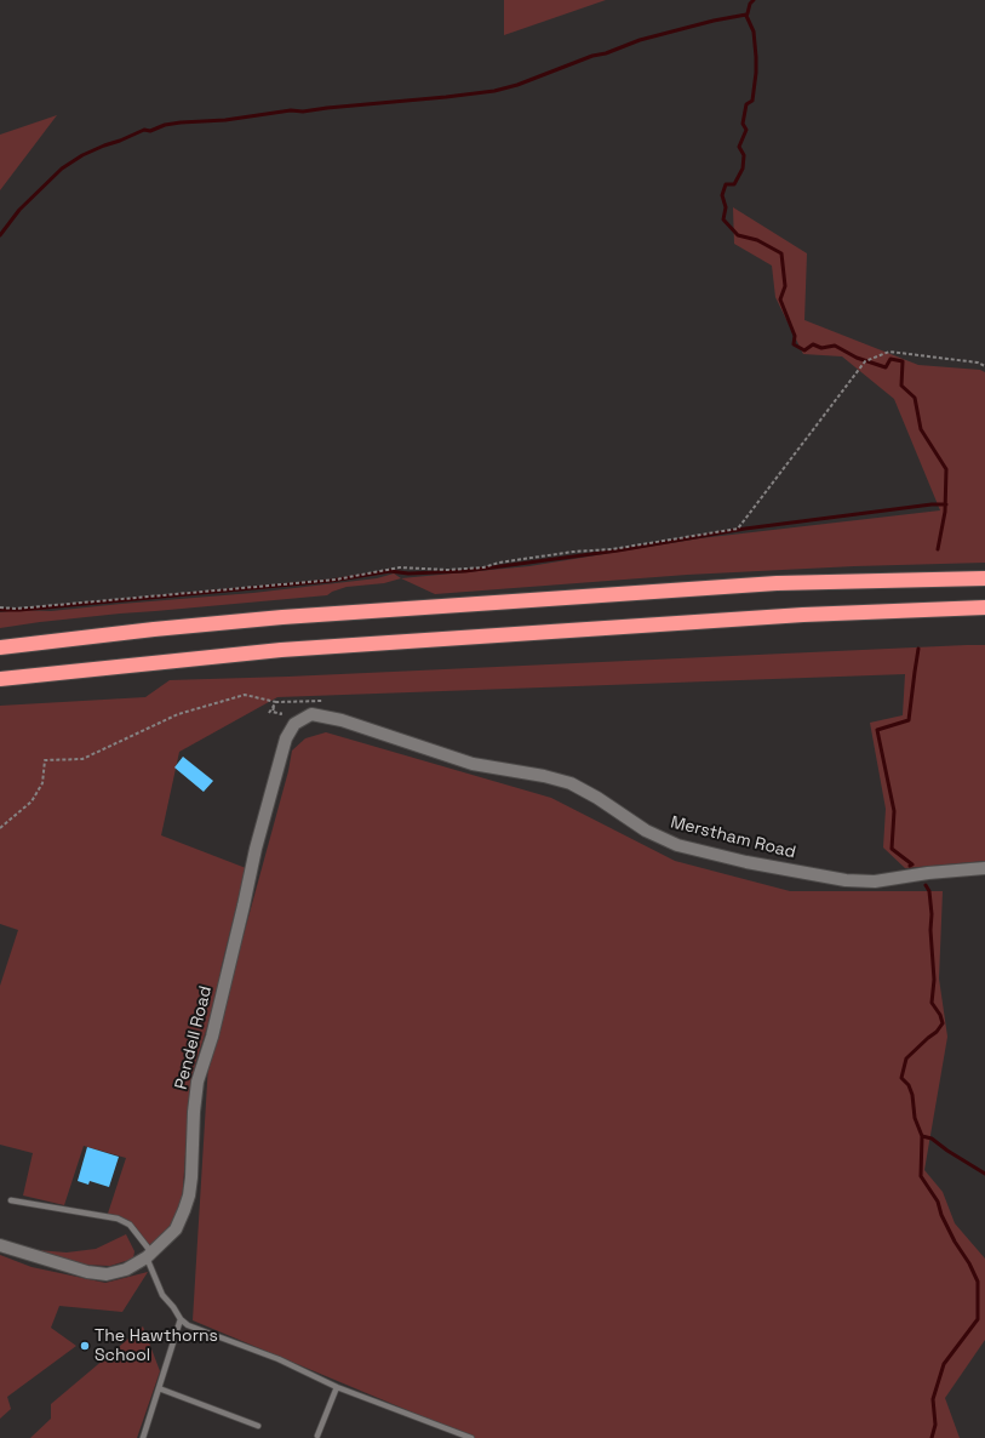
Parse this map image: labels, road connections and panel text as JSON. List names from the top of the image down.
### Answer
{
  "streets": {
    "street": ["Merstham Road", "Pendell Road"]
  },
  "crossings": [
    ["Merstham Road", "Pendell Road"]
  ],
  "places": ["The Hawthorns School"]
}
